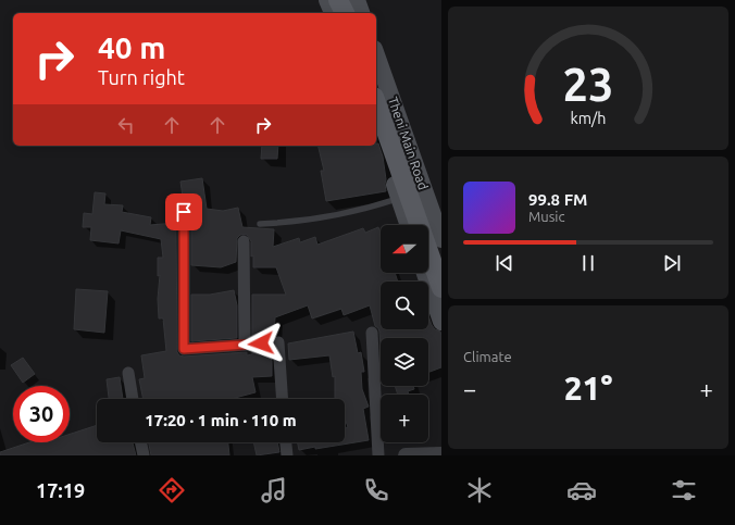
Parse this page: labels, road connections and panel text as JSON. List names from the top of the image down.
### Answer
{
  "streets": {
    "main road": ["Theni Main Road"]
  },
  "north": "left",
  "page": {
    "turn": ["40 m", "Turn right"],
    "song": ["99.8 FM", "Music"],
    "map_buttons": "+",
    "tile": "Climate",
    "heat": ["−", "21°", "+"],
    "limit": "30",
    "trip": "17:20 · 1 min · 110 m",
    "tabs": "17:19",
    "gauge": ["23", "km/h"]
  }
}
